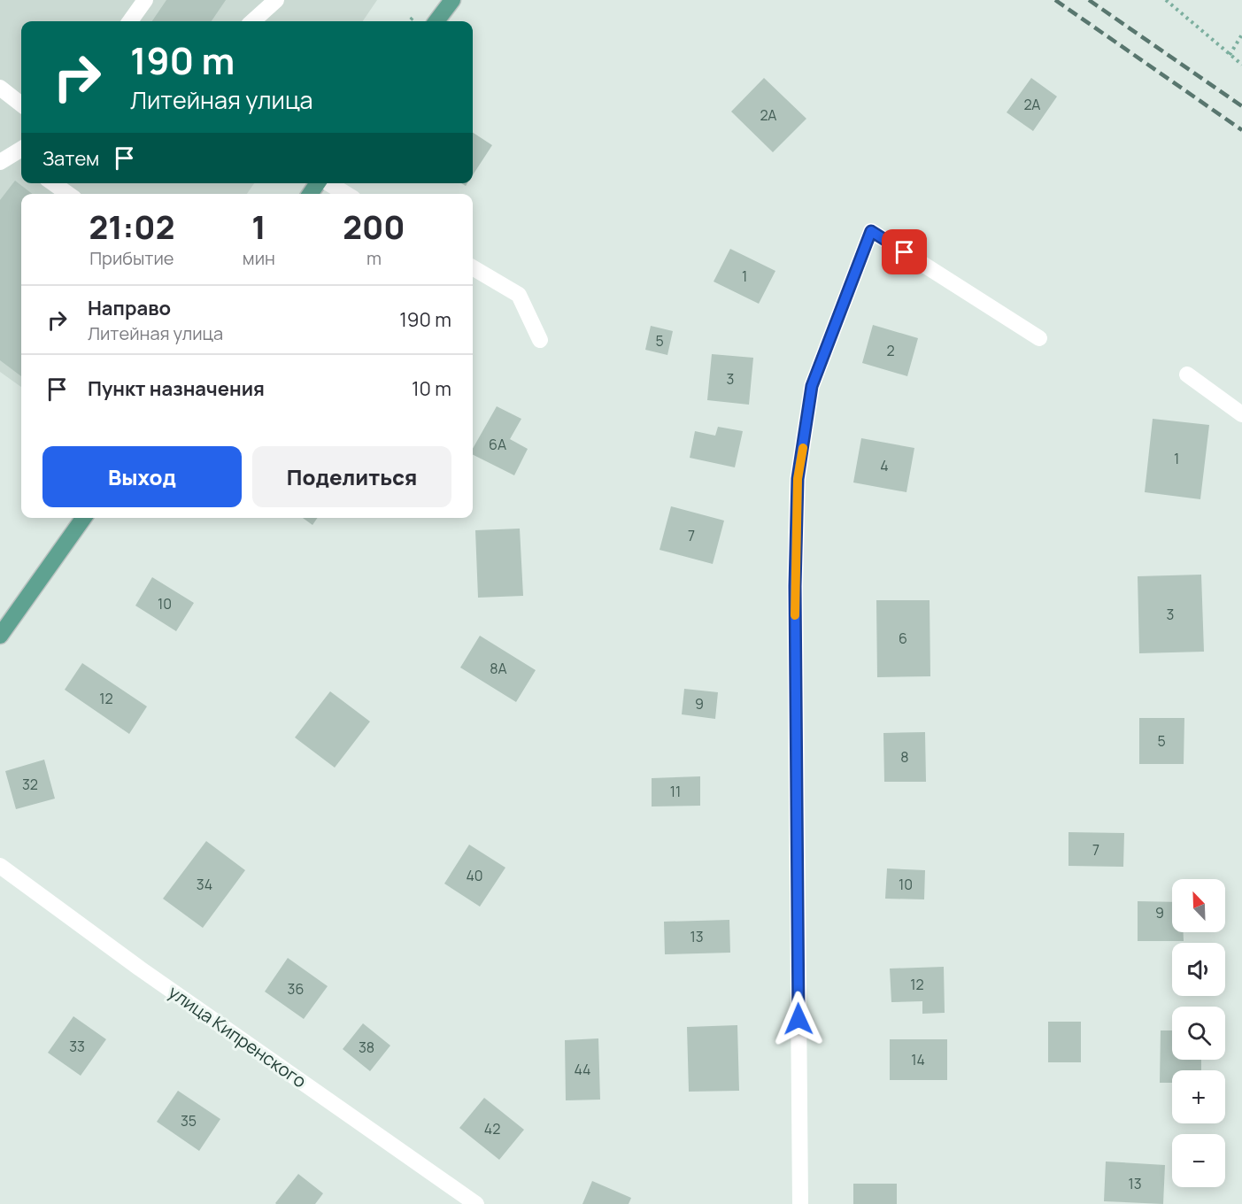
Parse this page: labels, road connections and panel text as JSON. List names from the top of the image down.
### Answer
{
  "streets": {
    "street": ["улица Кипренского"]
  },
  "house_numbers": [
    "2А",
    "2А",
    "1",
    "5",
    "2",
    "3",
    "6А",
    "1",
    "4",
    "7",
    "10",
    "3",
    "6",
    "8А",
    "12",
    "9",
    "5",
    "8",
    "32",
    "11",
    "7",
    "40",
    "34",
    "10",
    "9",
    "13",
    "12",
    "36",
    "33",
    "38",
    "14",
    "44",
    "35",
    "42",
    "13"
  ],
  "north": "top left",
  "page": {
    "turn": ["190 m", "Литейная улица"],
    "then": "Затем",
    "eta": [
      "21:02",
      "Прибытие",
      "1",
      "мин",
      "200",
      "m"
    ],
    "list": [
      {
        "name": "Направо",
        "note": "Литейная улица",
        "value": "190 m"
      },
      {
        "name": "Пункт назначения",
        "value": "10 m"
      }
    ],
    "buttons": ["Выход", "Поделиться"],
    "map_buttons": ["+", "−"]
  }
}
